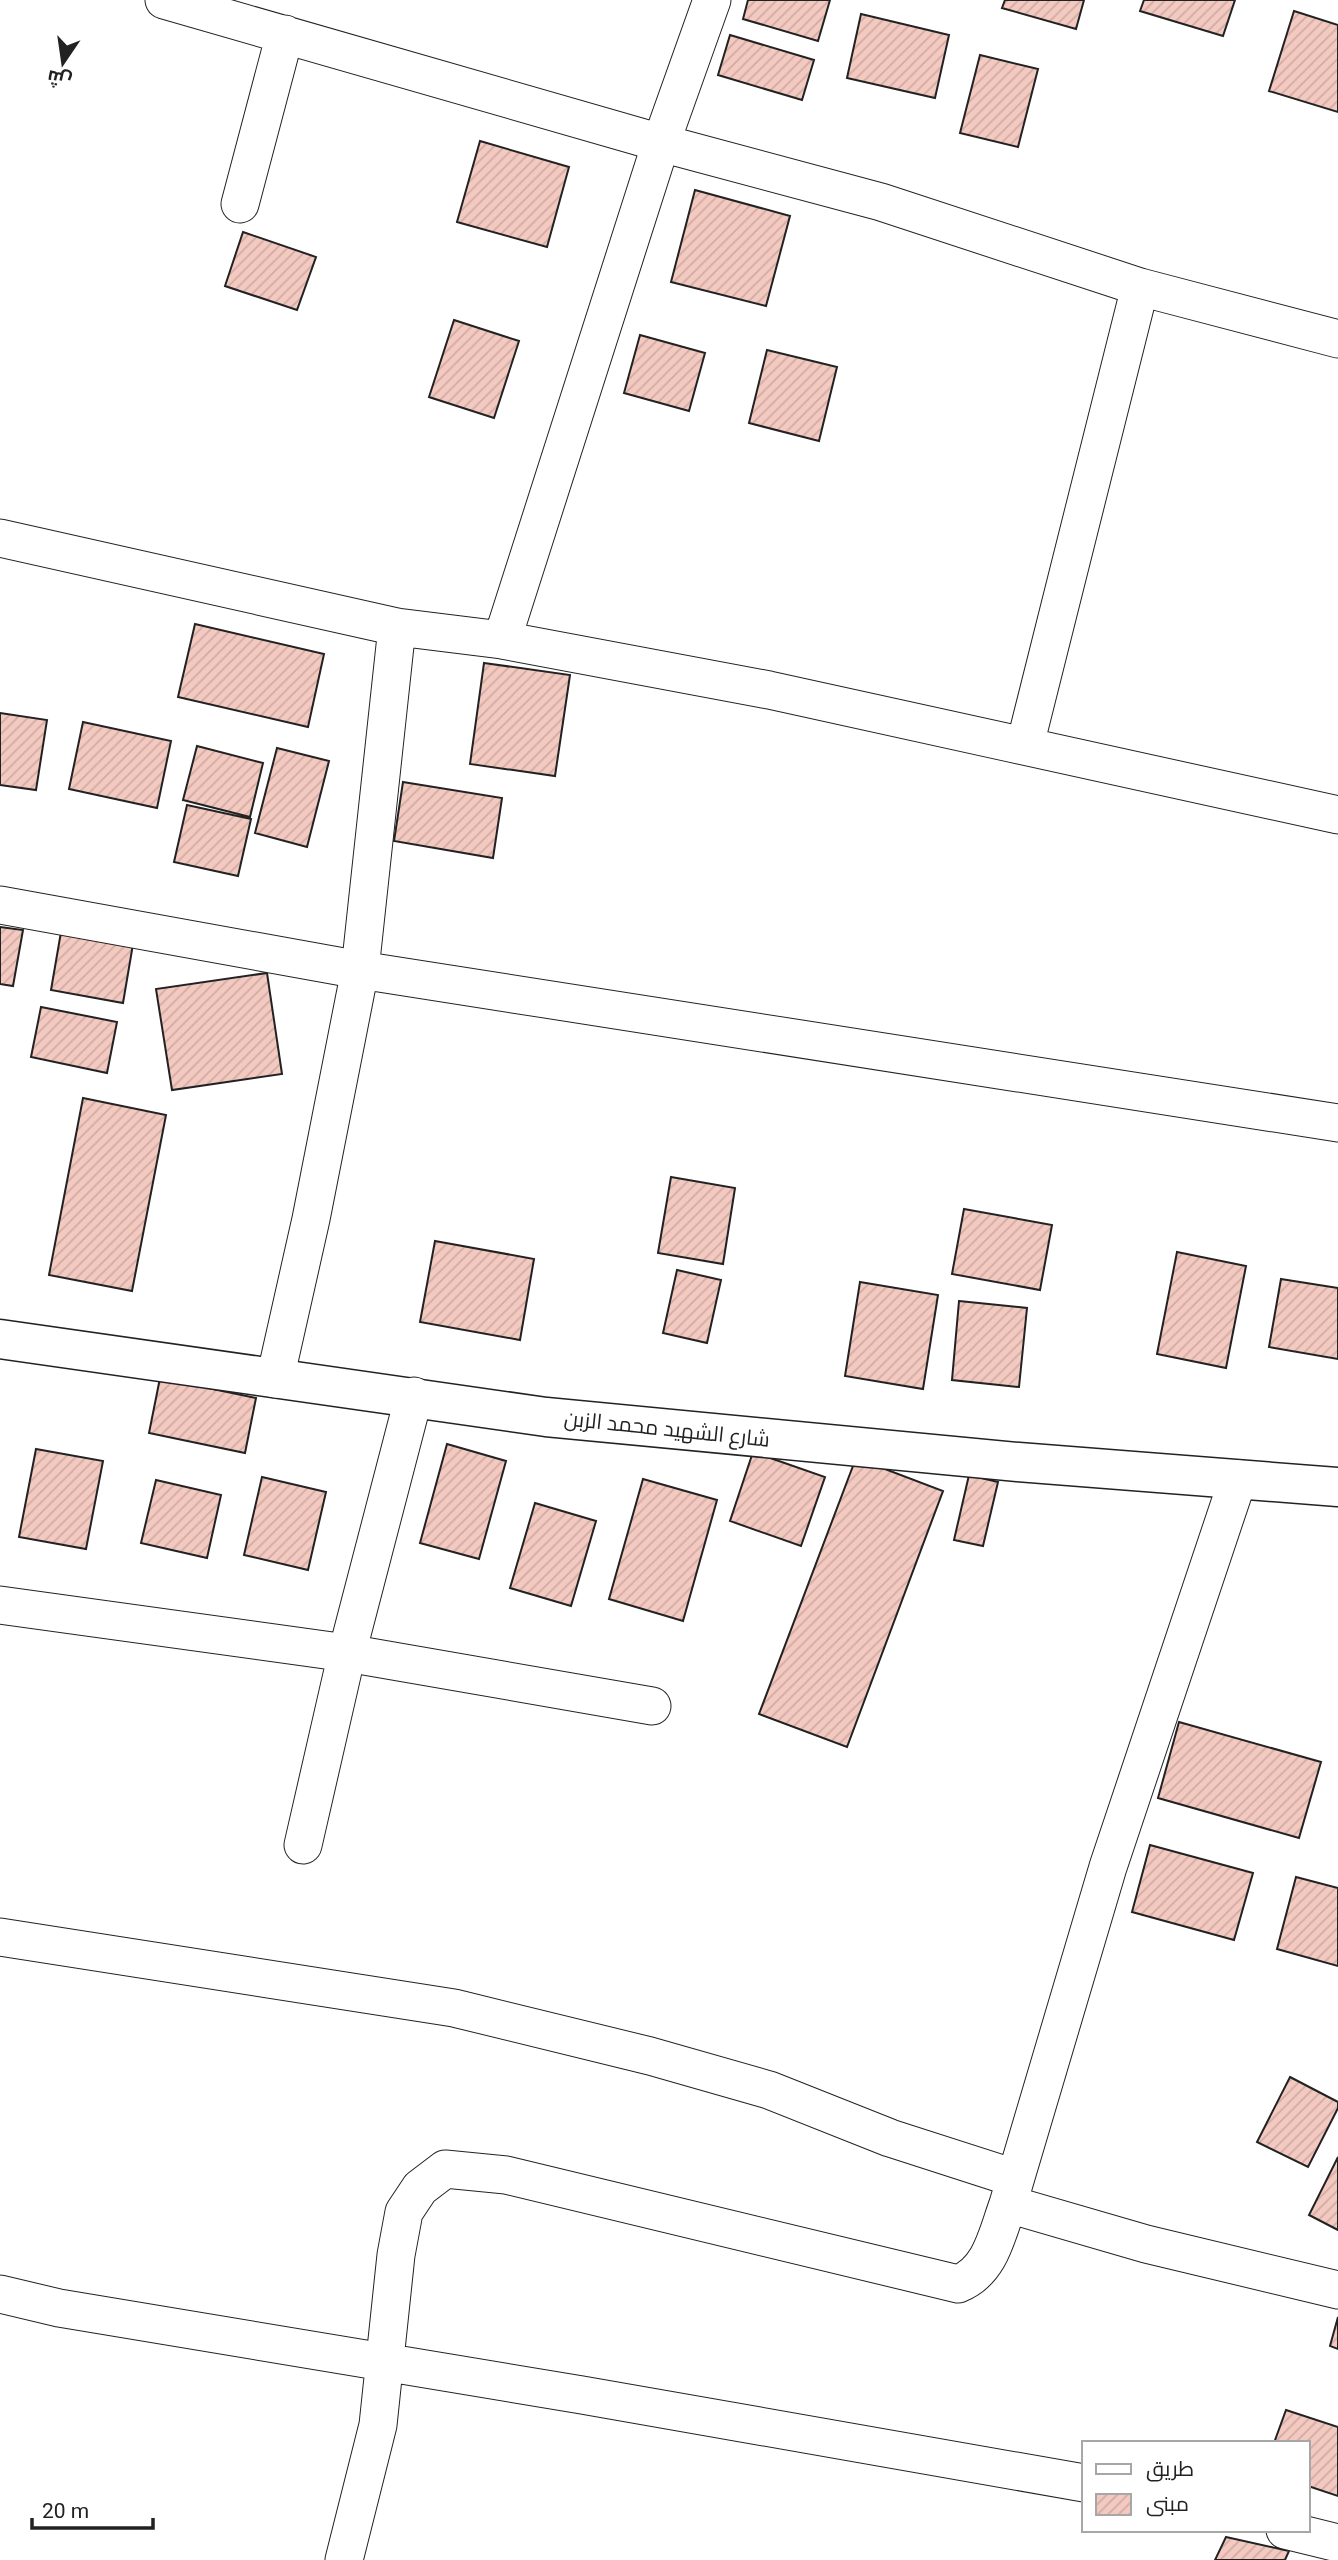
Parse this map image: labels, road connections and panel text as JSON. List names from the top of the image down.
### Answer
{
  "streets": {
    "street": ["شارع الشهيد محمد الزبن"]
  },
  "legend": ["طريق", "مبنى"],
  "scale_bar": "20 m",
  "north": "bottom"
}
